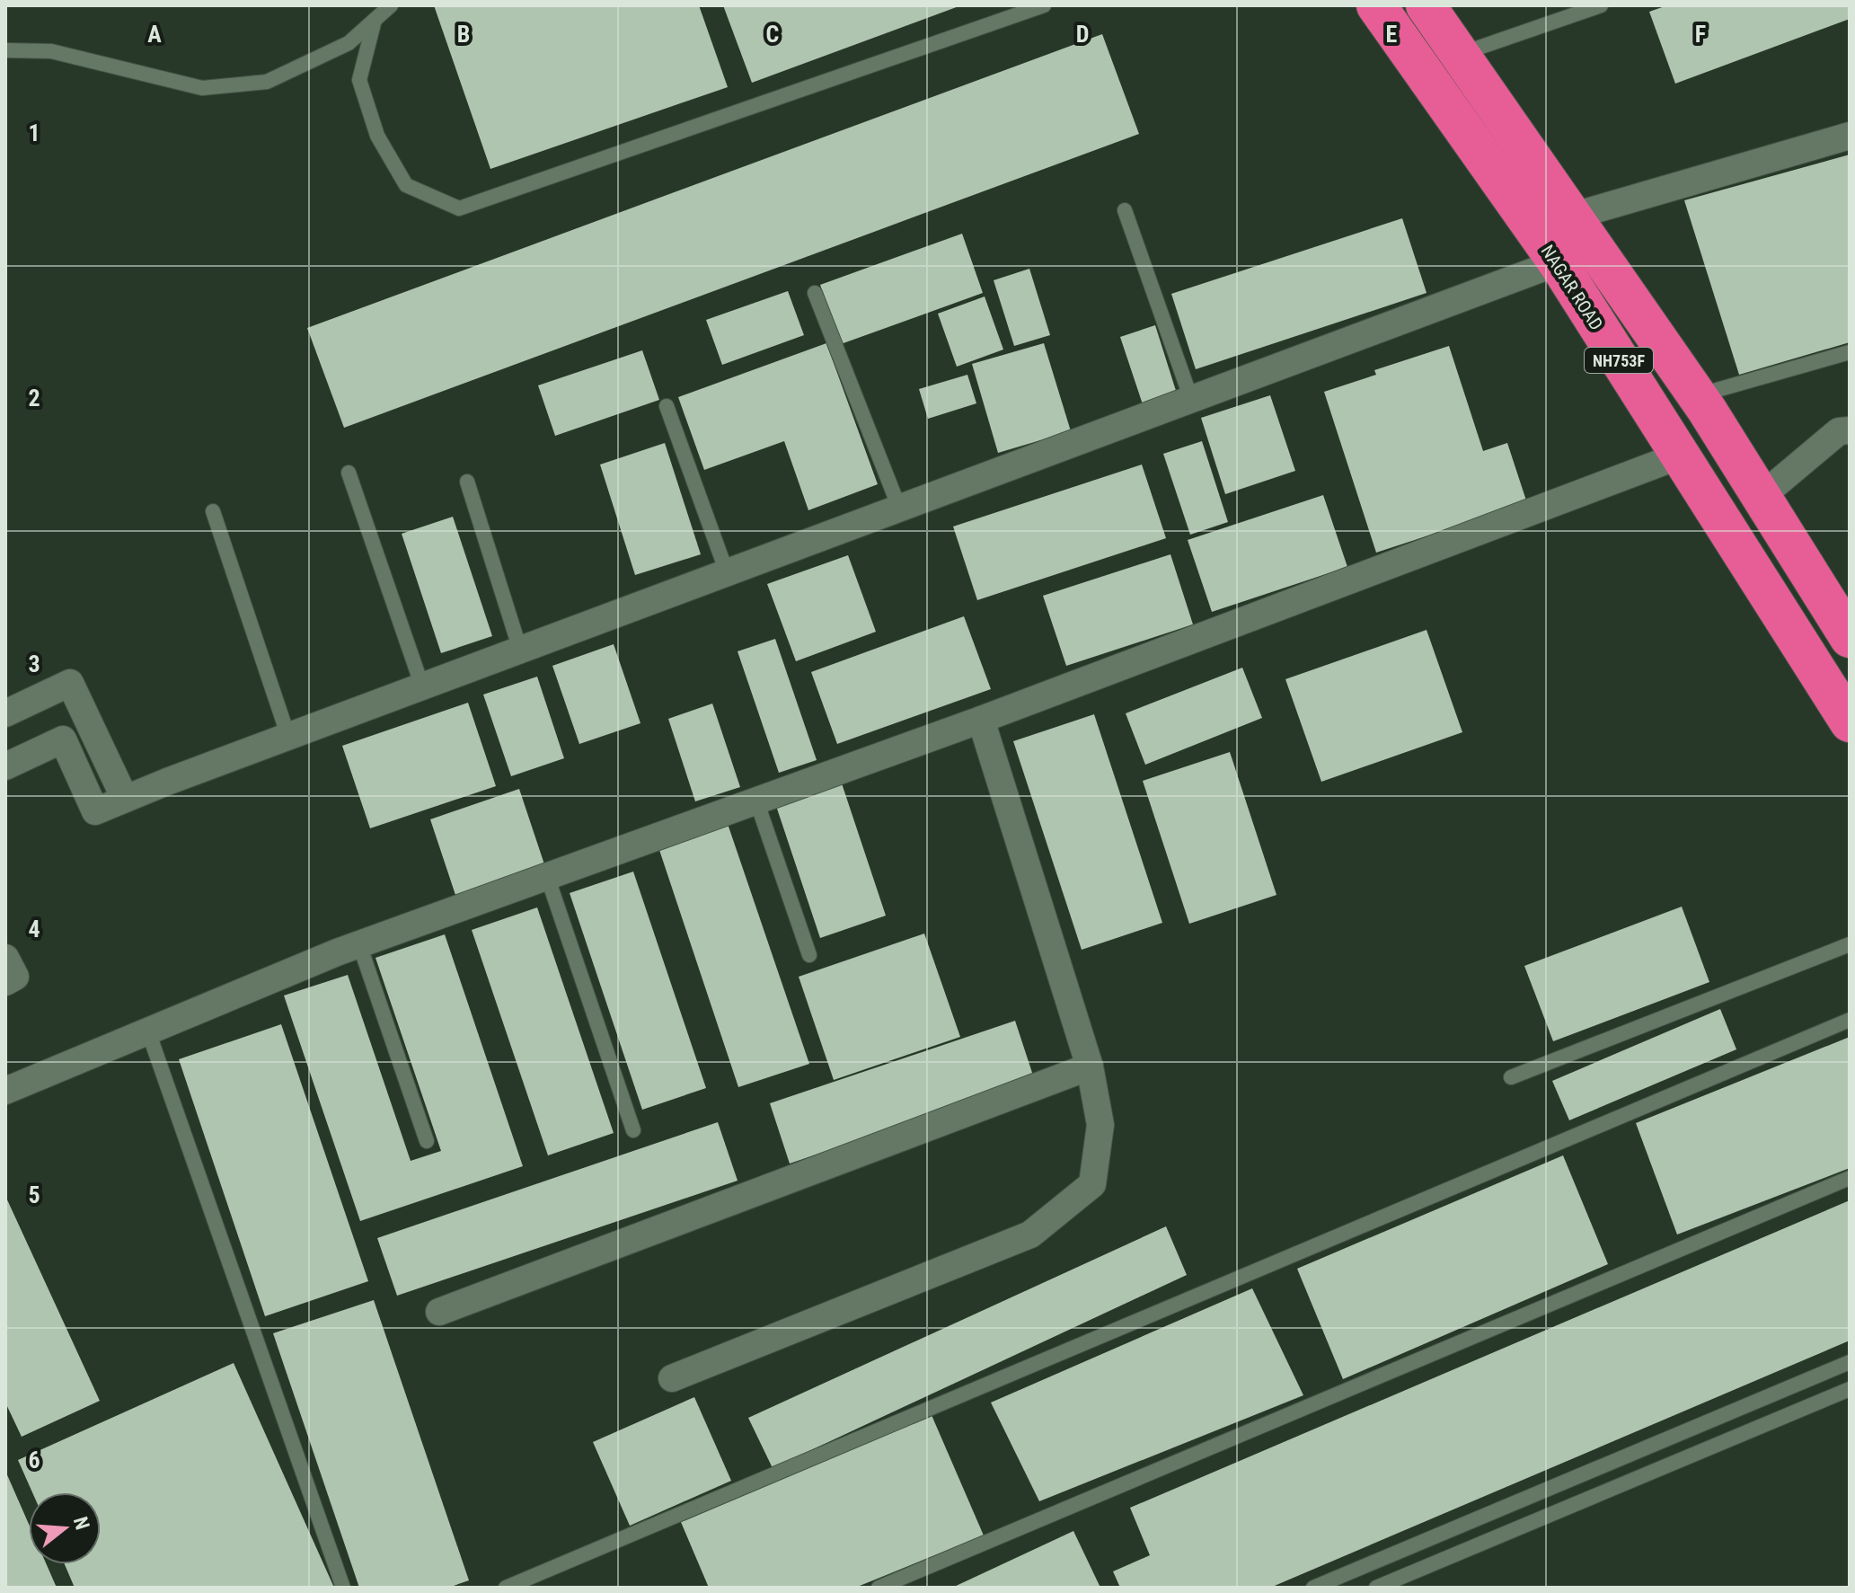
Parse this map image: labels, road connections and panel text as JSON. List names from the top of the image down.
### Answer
{
  "streets": {
    "highway": ["NAGAR ROAD", "NH753F"]
  },
  "north": "right",
  "grid": {
    "columns": [
      "A",
      "B",
      "C",
      "D",
      "E",
      "F"
    ],
    "rows": [
      "1",
      "2",
      "3",
      "4",
      "5",
      "6"
    ]
  }
}
